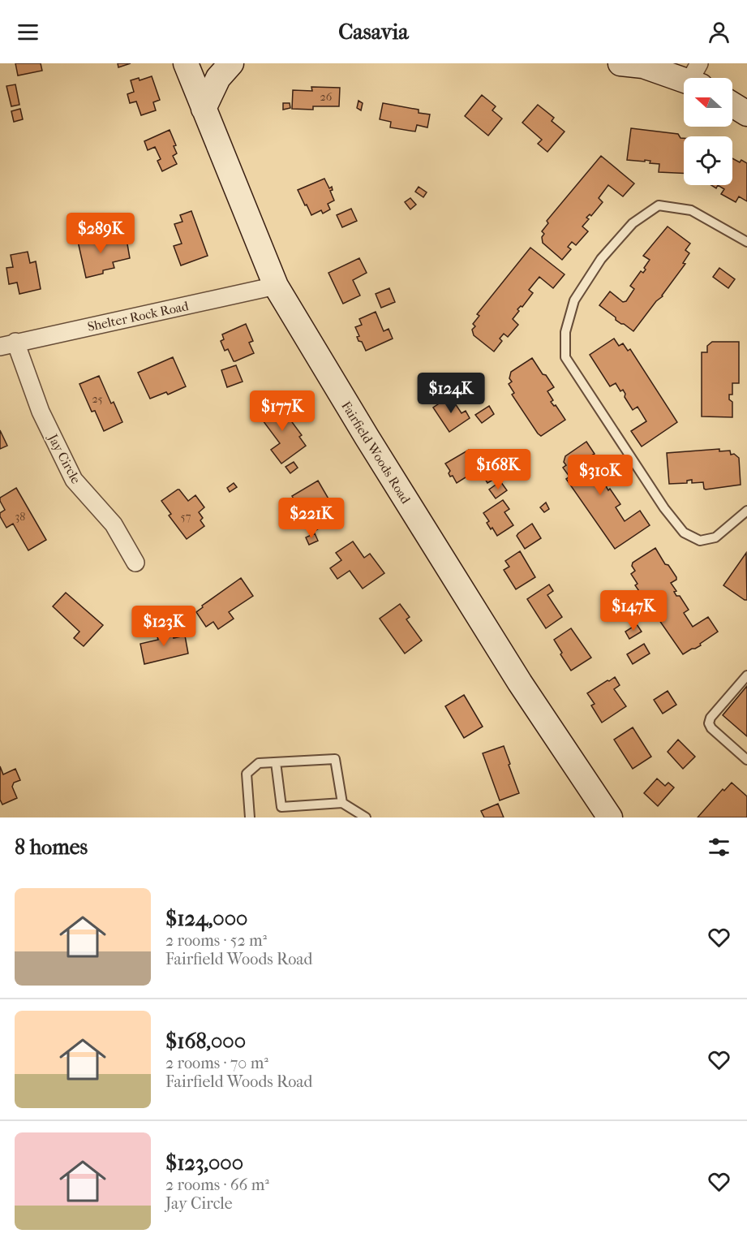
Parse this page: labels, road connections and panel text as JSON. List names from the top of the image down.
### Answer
{
  "streets": {
    "main road": ["Fairfield Woods Road"],
    "street": ["Shelter Rock Road", "Jay Circle"]
  },
  "crossings": [
    ["Shelter Rock Road", "Fairfield Woods Road"],
    ["Shelter Rock Road", "Jay Circle"]
  ],
  "house_numbers": [
    "26",
    "25",
    "38",
    "57"
  ],
  "north": "left",
  "page": {
    "header": "Casavia",
    "price": [
      "$289K",
      "$124K",
      "$177K",
      "$168K",
      "$310K",
      "$221K",
      "$147K",
      "$123K"
    ],
    "heading": "8 homes",
    "list": [
      {
        "name": "$124,000",
        "note": "2 rooms · 52 m² · Fairfield Woods Road"
      },
      {
        "name": "$168,000",
        "note": "2 rooms · 70 m² · Fairfield Woods Road"
      },
      {
        "name": "$123,000",
        "note": "2 rooms · 66 m² · Jay Circle"
      }
    ]
  }
}
